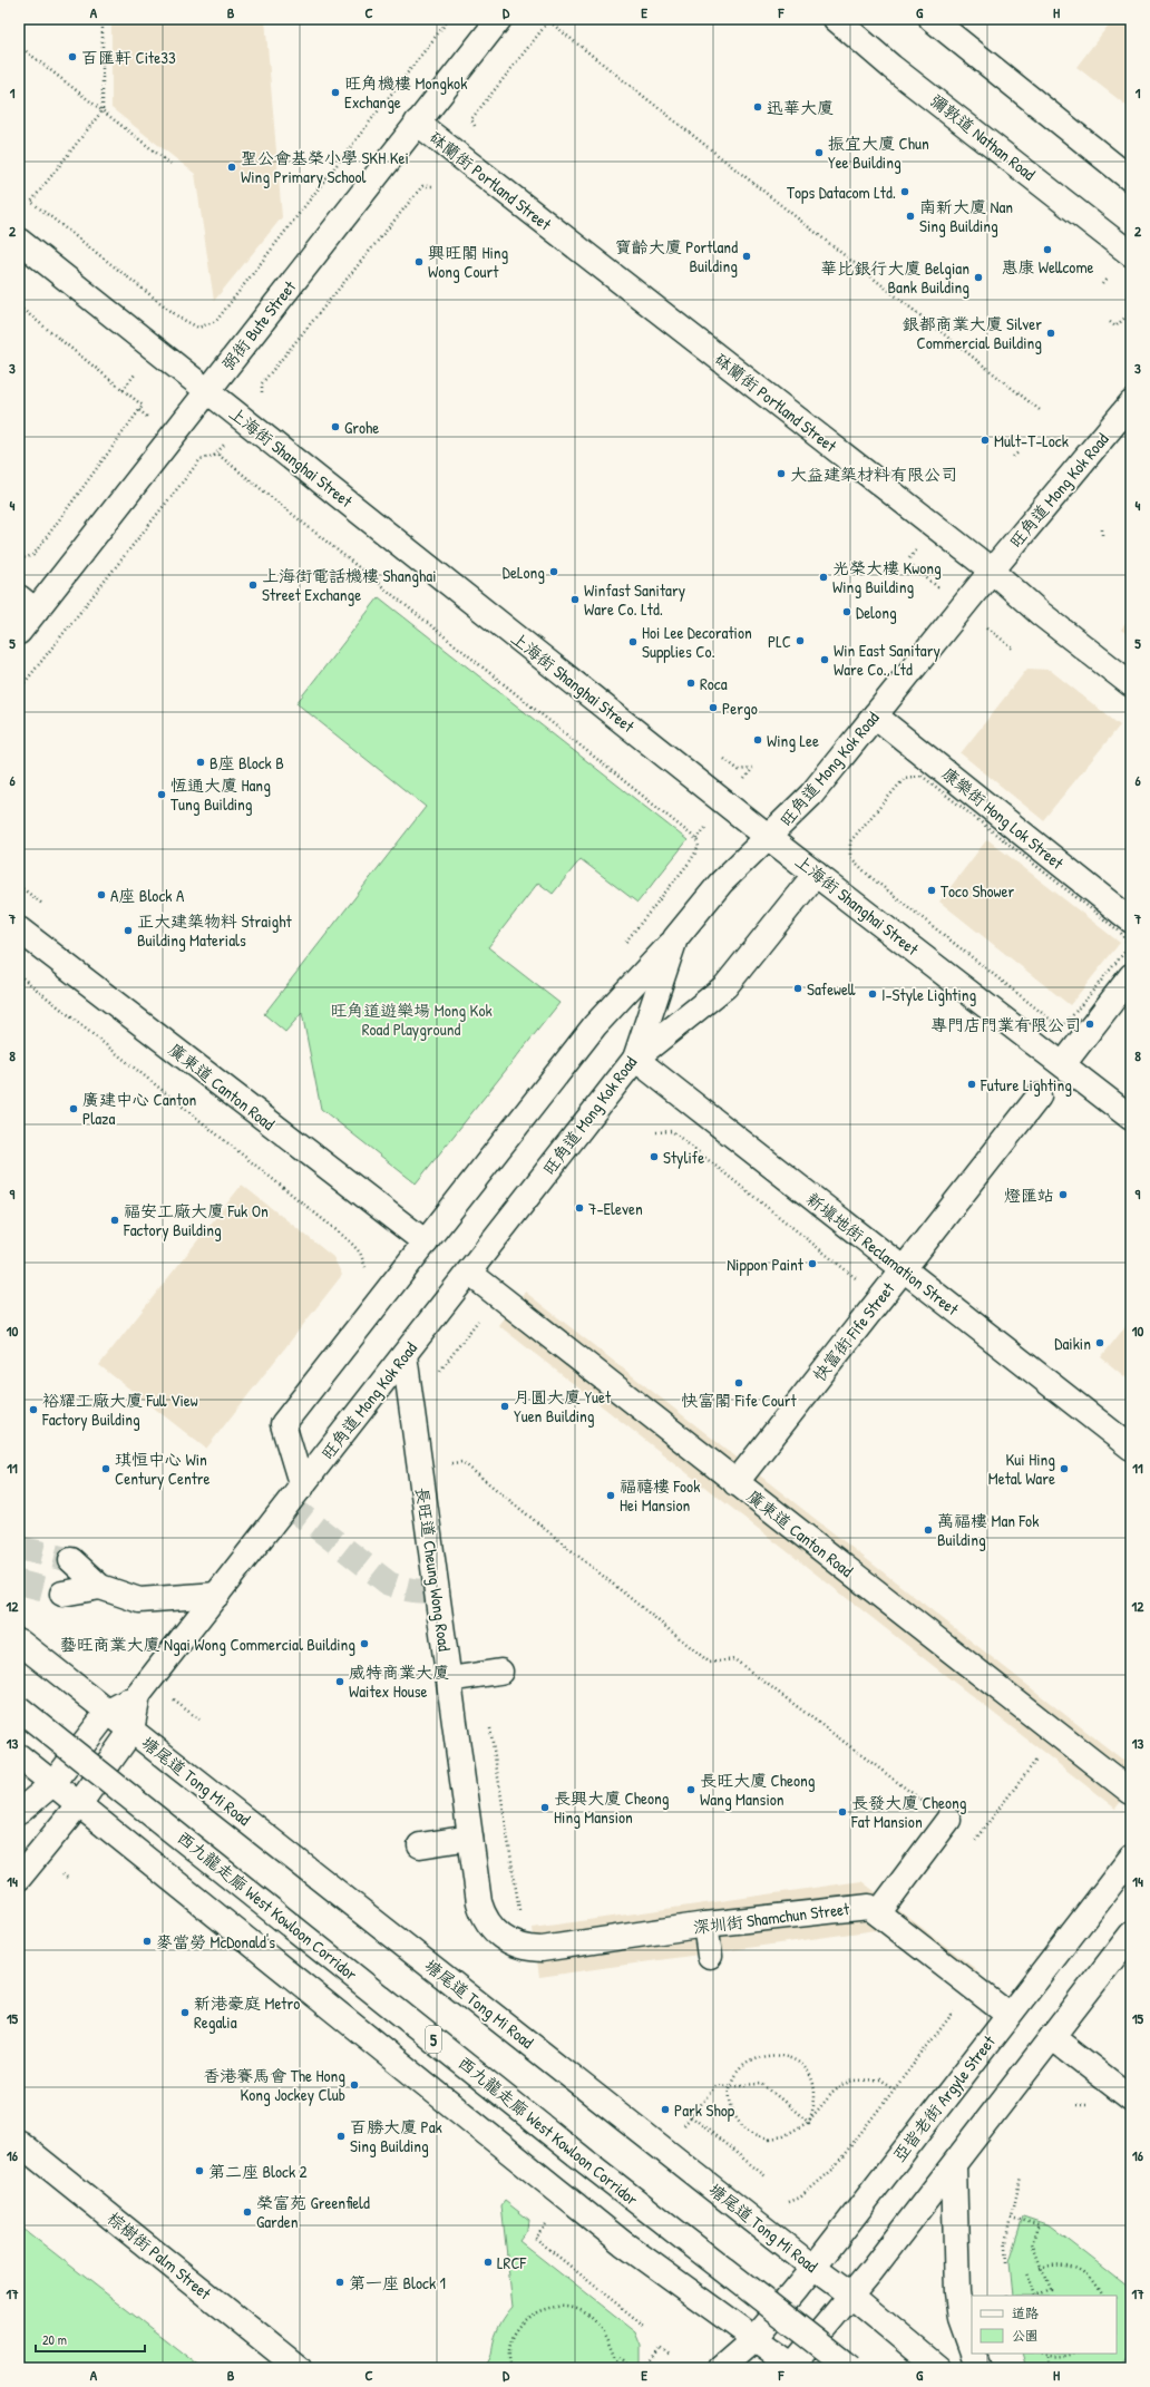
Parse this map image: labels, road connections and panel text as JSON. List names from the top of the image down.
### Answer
{
  "streets": {
    "main road": [
      "彌敦道 Nathan Road",
      "砵蘭街 Portland Street",
      "弼街 Bute Street",
      "上海街 Shanghai Street",
      "旺角道 Mong Kok Road",
      "康樂街 Hong Lok Street",
      "廣東道 Canton Road",
      "新填地街 Reclamation Street",
      "快富街 Fife Street",
      "長旺道 Cheung Wong Road",
      "塘尾道 Tong Mi Road",
      "西九龍走廊 West Kowloon Corridor",
      "深圳街 Shamchun Street",
      "5",
      "亞皆老街 Argyle Street",
      "棕樹街 Palm Street"
    ]
  },
  "crossings": [
    ["砵蘭街 Portland Street", "弼街 Bute Street"],
    ["砵蘭街 Portland Street", "旺角道 Mong Kok Road"],
    ["弼街 Bute Street", "上海街 Shanghai Street"],
    ["上海街 Shanghai Street", "旺角道 Mong Kok Road"],
    ["旺角道 Mong Kok Road", "康樂街 Hong Lok Street"],
    ["旺角道 Mong Kok Road", "廣東道 Canton Road"],
    ["旺角道 Mong Kok Road", "新填地街 Reclamation Street"],
    ["旺角道 Mong Kok Road", "長旺道 Cheung Wong Road"],
    ["旺角道 Mong Kok Road", "塘尾道 Tong Mi Road"],
    ["廣東道 Canton Road", "快富街 Fife Street"],
    ["新填地街 Reclamation Street", "快富街 Fife Street"],
    ["長旺道 Cheung Wong Road", "深圳街 Shamchun Street"],
    ["塘尾道 Tong Mi Road", "亞皆老街 Argyle Street"],
    ["深圳街 Shamchun Street", "亞皆老街 Argyle Street"]
  ],
  "parks": ["旺角道遊樂場 Mong Kok Road Playground"],
  "places": [
    "百匯軒 Cite33",
    "旺角機樓 Mongkok Exchange",
    "迅華大廈",
    "振宜大廈 Chun Yee Building",
    "聖公會基榮小學 SKH Kei Wing Primary School",
    "Tops Datacom Ltd.",
    "南新大廈 Nan Sing Building",
    "惠康 Wellcome",
    "寶齡大廈 Portland Building",
    "興旺閣 Hing Wong Court",
    "華比銀行大廈 Belgian Bank Building",
    "銀都商業大廈 Silver Commercial Building",
    "Grohe",
    "Mult-T-Lock",
    "大益建築材料有限公司",
    "DeLong",
    "光榮大樓 Kwong Wing Building",
    "上海街電話機樓 Shanghai Street Exchange",
    "Winfast Sanitary Ware Co. Ltd.",
    "Delong",
    "PLC",
    "Hoi Lee Decoration Supplies Co.",
    "Win East Sanitary Ware Co., Ltd",
    "Roca",
    "Pergo",
    "Wing Lee",
    "B座 Block B",
    "恆通大廈 Hang Tung Building",
    "Toco Shower",
    "A座 Block A",
    "正大建築物料 Straight Building Materials",
    "Safewell",
    "I-Style Lighting",
    "專門店門業有限公司",
    "Future Lighting",
    "廣建中心 Canton Plaza",
    "Stylife",
    "燈匯站",
    "7-Eleven",
    "福安工廠大廈 Fuk On Factory Building",
    "Nippon Paint",
    "Daikin",
    "快富閣 Fife Court",
    "月圓大廈 Yuet Yuen Building",
    "裕耀工廠大廈 Full View Factory Building",
    "琪恒中心 Win Century Centre",
    "Kui Hing Metal Ware",
    "福禧樓 Fook Hei Mansion",
    "萬福樓 Man Fok Building",
    "藝旺商業大廈 Ngai Wong Commercial Building",
    "威特商業大廈 Waitex House",
    "長旺大廈 Cheong Wang Mansion",
    "長興大廈 Cheong Hing Mansion",
    "長發大廈 Cheong Fat Mansion",
    "麥當勞 McDonald's",
    "新港豪庭 Metro Regalia",
    "香港賽馬會 The Hong Kong Jockey Club",
    "Park Shop",
    "百勝大廈 Pak Sing Building",
    "第二座 Block 2",
    "榮富苑 Greenfield Garden",
    "LRCF",
    "第一座 Block 1"
  ],
  "legend": ["道路", "公園"],
  "scale_bar": "20 m",
  "grid": {
    "columns": [
      "A",
      "B",
      "C",
      "D",
      "E",
      "F",
      "G",
      "H"
    ],
    "rows": [
      "1",
      "2",
      "3",
      "4",
      "5",
      "6",
      "7",
      "8",
      "9",
      "10",
      "11",
      "12",
      "13",
      "14",
      "15",
      "16",
      "17"
    ]
  }
}
